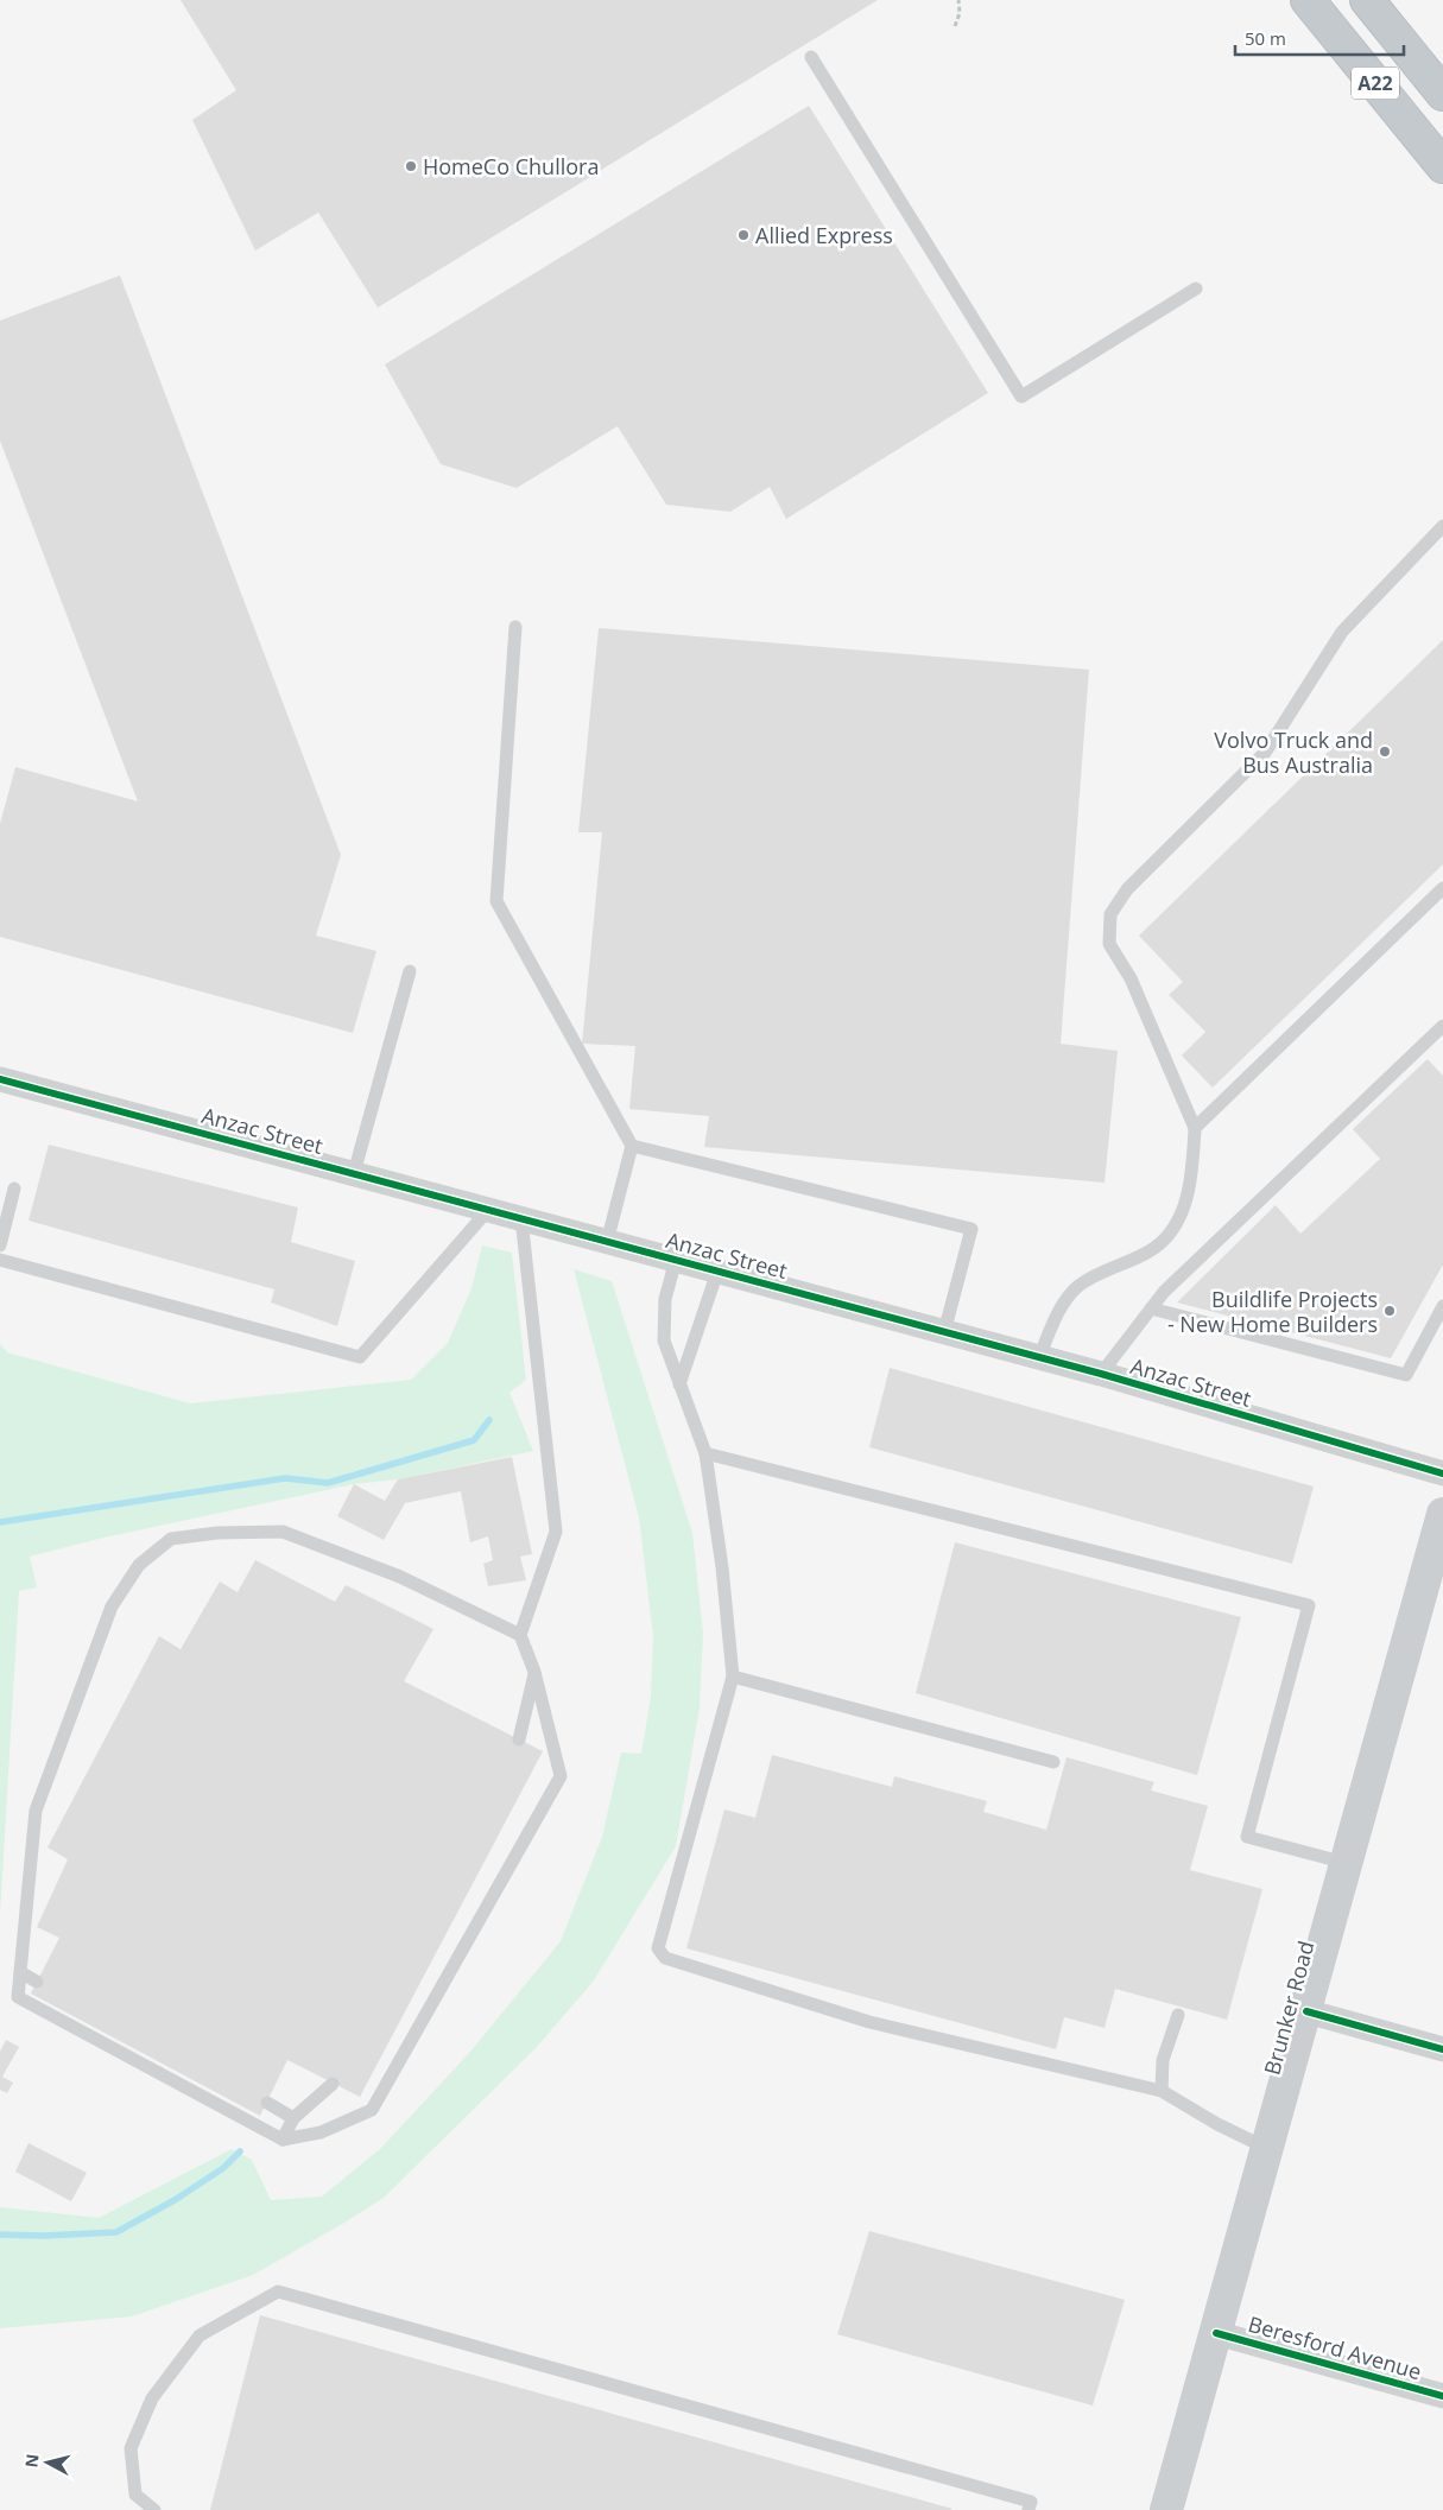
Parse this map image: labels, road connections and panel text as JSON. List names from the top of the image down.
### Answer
{
  "streets": {
    "highway": ["A22"],
    "main road": ["Brunker Road"],
    "street": ["Anzac Street", "Beresford Avenue"]
  },
  "crossings": [
    ["Brunker Road", "Beresford Avenue"]
  ],
  "places": [
    "HomeCo Chullora",
    "Allied Express",
    "Volvo Truck and Bus Australia",
    "Buildlife Projects - New Home Builders"
  ],
  "scale_bar": "50 m",
  "north": "left"
}
